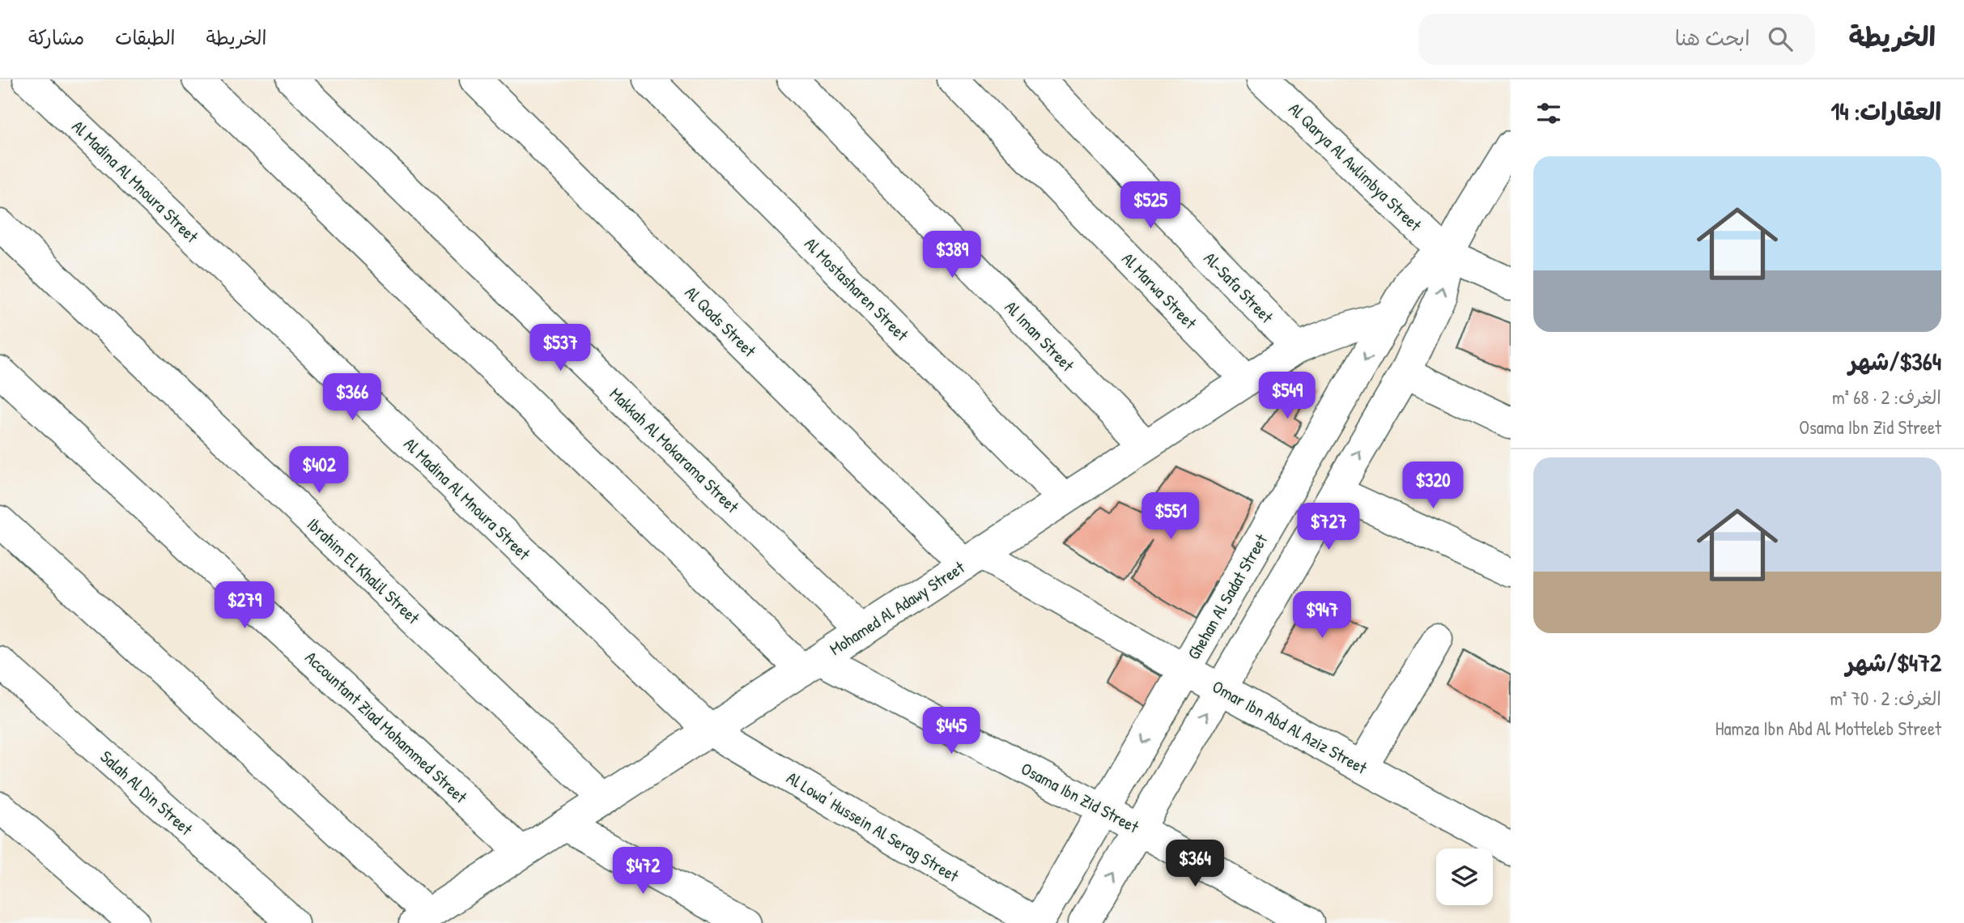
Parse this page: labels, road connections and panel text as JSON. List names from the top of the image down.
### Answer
{
  "streets": {
    "street": [
      "Al Qarya Al Awlimbya Street",
      "Al Madina Al Mnoura Street",
      "Al-Safa Street",
      "Al Mostasharen Street",
      "Al Marwa Street",
      "Al Qods Street",
      "Al Iman Street",
      "Makkah Al Mokarama Street",
      "Ibrahim El Khalil Street",
      "Ghehan Al Sadat Street",
      "Mohamed Al Adawy Street",
      "Accountant Ziad Mohammed Street",
      "Omar Ibn Abd Al Aziz Street",
      "Salah Al Din Street",
      "Osama Ibn Zid Street",
      "Al Lowa' Hussein Al Serag Street"
    ]
  },
  "crossings": [
    ["Al Qarya Al Awlimbya Street", "Ghehan Al Sadat Street"],
    ["Al Madina Al Mnoura Street", "Mohamed Al Adawy Street"],
    ["Al Madina Al Mnoura Street", "Al Lowa' Hussein Al Serag Street"],
    ["Al-Safa Street", "Mohamed Al Adawy Street"],
    ["Al Mostasharen Street", "Mohamed Al Adawy Street"],
    ["Al Marwa Street", "Mohamed Al Adawy Street"],
    ["Al Qods Street", "Mohamed Al Adawy Street"],
    ["Al Qods Street", "Omar Ibn Abd Al Aziz Street"],
    ["Al Iman Street", "Mohamed Al Adawy Street"],
    ["Makkah Al Mokarama Street", "Mohamed Al Adawy Street"],
    ["Ibrahim El Khalil Street", "Mohamed Al Adawy Street"],
    ["Ghehan Al Sadat Street", "Mohamed Al Adawy Street"],
    ["Ghehan Al Sadat Street", "Omar Ibn Abd Al Aziz Street"],
    ["Ghehan Al Sadat Street", "Osama Ibn Zid Street"],
    ["Ghehan Al Sadat Street", "Al Lowa' Hussein Al Serag Street"],
    ["Mohamed Al Adawy Street", "Accountant Ziad Mohammed Street"],
    ["Mohamed Al Adawy Street", "Omar Ibn Abd Al Aziz Street"],
    ["Mohamed Al Adawy Street", "Osama Ibn Zid Street"],
    ["Mohamed Al Adawy Street", "Al Lowa' Hussein Al Serag Street"]
  ],
  "page": {
    "header": "الخريطة",
    "search": "ابحث هنا",
    "nav": ["الخريطة", "الطبقات", "مشاركة"],
    "heading": "العقارات: 14",
    "list": [
      {
        "name": "$364/شهر",
        "note": "الغرف: 2 · 68 m² · Osama Ibn Zid Street"
      },
      {
        "name": "$472/شهر",
        "note": "الغرف: 2 · 70 m² · Hamza Ibn Abd Al Motteleb Street"
      }
    ],
    "price": [
      "$525",
      "$389",
      "$537",
      "$549",
      "$366",
      "$402",
      "$320",
      "$551",
      "$727",
      "$279",
      "$947",
      "$445",
      "$364",
      "$472"
    ]
  }
}
